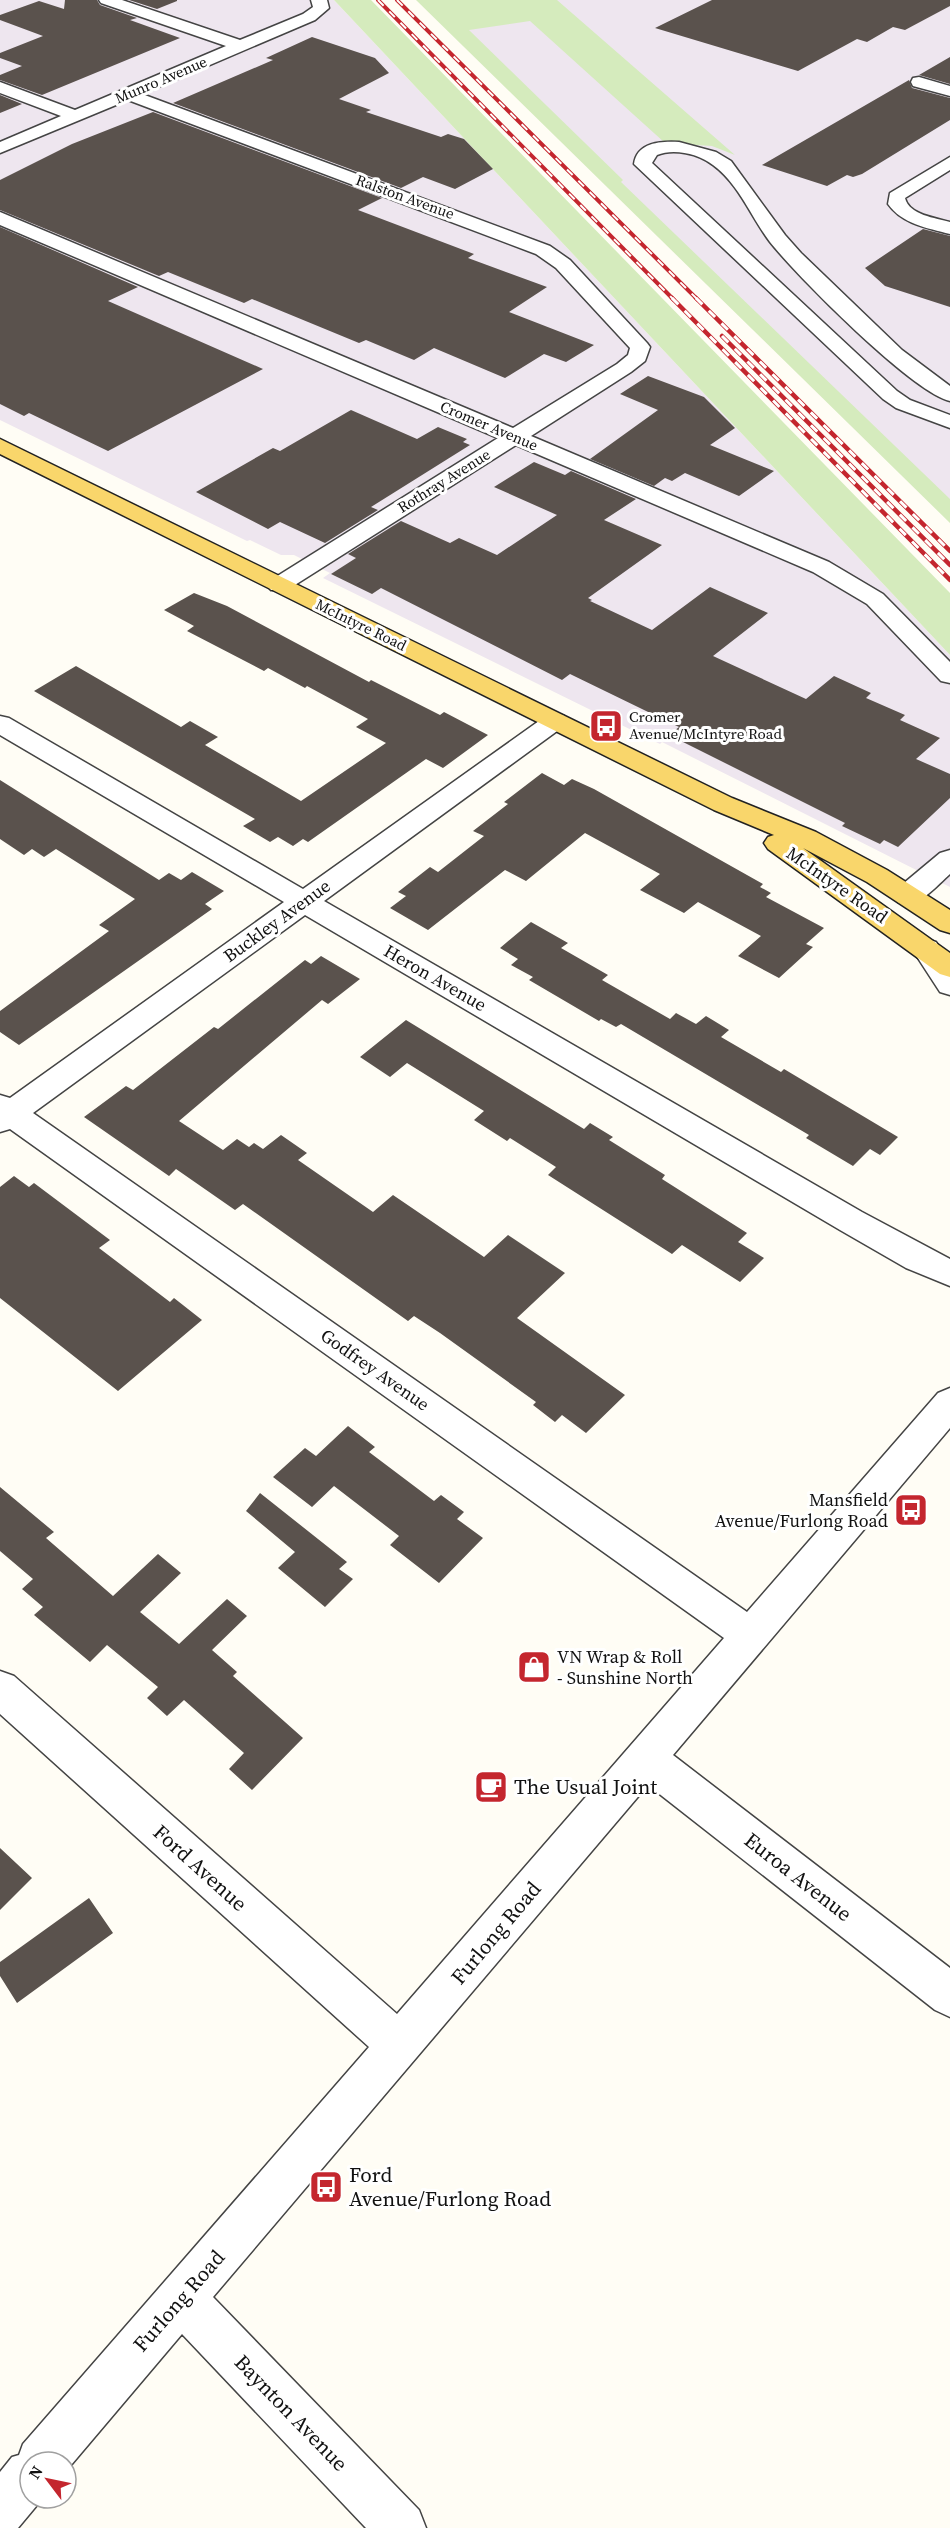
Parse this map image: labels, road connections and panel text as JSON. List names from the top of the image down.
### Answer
{
  "streets": {
    "main road": ["McIntyre Road"],
    "street": [
      "Munro Avenue",
      "Ralston Avenue",
      "Cromer Avenue",
      "Rothray Avenue",
      "Buckley Avenue",
      "Heron Avenue",
      "Godfrey Avenue",
      "Ford Avenue",
      "Euroa Avenue",
      "Furlong Road",
      "Baynton Avenue"
    ]
  },
  "crossings": [
    ["Munro Avenue", "Ralston Avenue"],
    ["Ralston Avenue", "Rothray Avenue"],
    ["Cromer Avenue", "Rothray Avenue"],
    ["Rothray Avenue", "McIntyre Road"],
    ["McIntyre Road", "Buckley Avenue"],
    ["Buckley Avenue", "Heron Avenue"],
    ["Buckley Avenue", "Godfrey Avenue"],
    ["Godfrey Avenue", "Furlong Road"],
    ["Ford Avenue", "Furlong Road"],
    ["Euroa Avenue", "Furlong Road"],
    ["Furlong Road", "Baynton Avenue"]
  ],
  "places": {
    "bus stop": ["Cromer Avenue/McIntyre Road", "Mansfield Avenue/Furlong Road", "Ford Avenue/Furlong Road"],
    "shop": ["VN Wrap & Roll - Sunshine North"],
    "cafe": ["The Usual Joint"]
  },
  "north": "top left"
}
